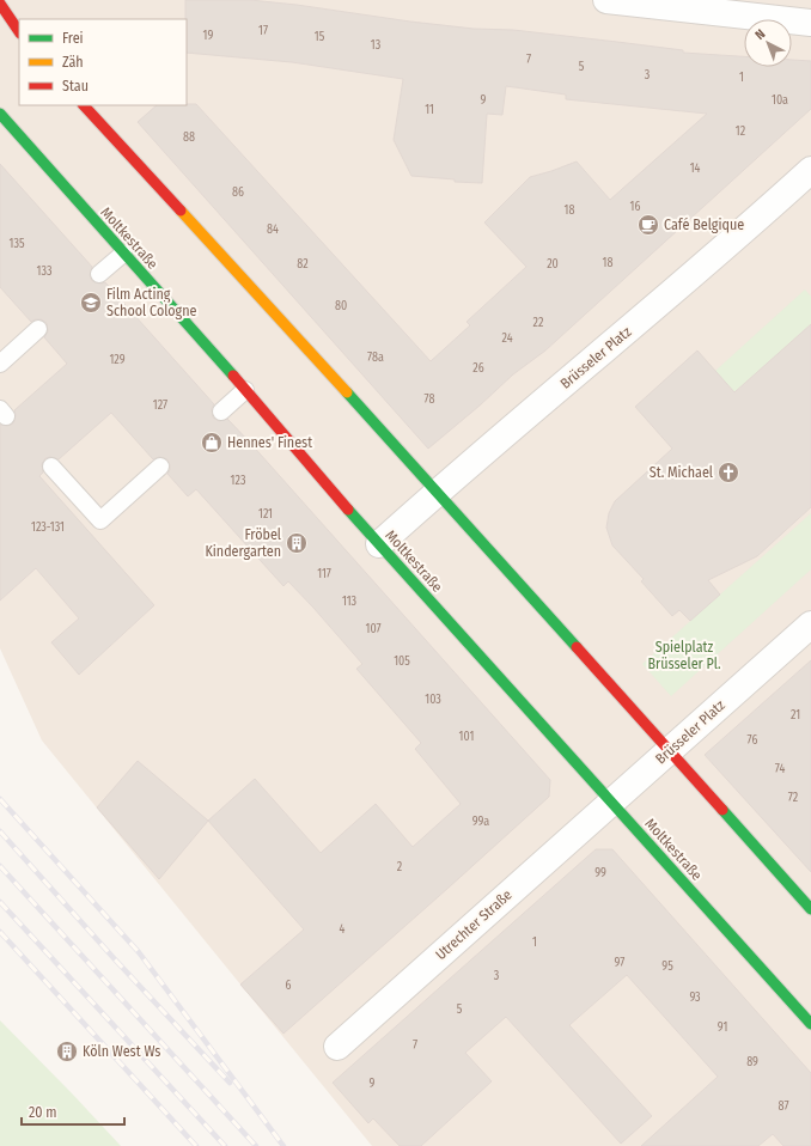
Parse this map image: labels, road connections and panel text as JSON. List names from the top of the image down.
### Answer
{
  "streets": {
    "street": ["Moltkestraße", "Brüsseler Platz", "Utrechter Straße"]
  },
  "crossings": [
    ["Moltkestraße", "Brüsseler Platz"],
    ["Moltkestraße", "Utrechter Straße"],
    ["Brüsseler Platz", "Utrechter Straße"]
  ],
  "parks": ["Spielplatz Brüsseler Pl."],
  "places": {
    "cafe": ["Café Belgique"],
    "school or university": ["Film Acting School Cologne"],
    "shop": ["Hennes' Finest"],
    "church": ["St. Michael"],
    "building": ["Fröbel Kindergarten", "Köln West Ws"]
  },
  "house_numbers": [
    "17",
    "19",
    "15",
    "13",
    "7",
    "5",
    "3",
    "1",
    "9",
    "10a",
    "11",
    "12",
    "88",
    "14",
    "86",
    "16",
    "18",
    "84",
    "135",
    "18",
    "82",
    "20",
    "133",
    "80",
    "22",
    "24",
    "78a",
    "129",
    "26",
    "78",
    "127",
    "123",
    "121",
    "123-131",
    "117",
    "113",
    "107",
    "105",
    "103",
    "21",
    "101",
    "76",
    "74",
    "72",
    "99a",
    "2",
    "99",
    "4",
    "1",
    "97",
    "95",
    "3",
    "6",
    "93",
    "5",
    "91",
    "7",
    "89",
    "9",
    "87"
  ],
  "legend": ["Frei", "Zäh", "Stau"],
  "scale_bar": "20 m",
  "north": "top left"
}
